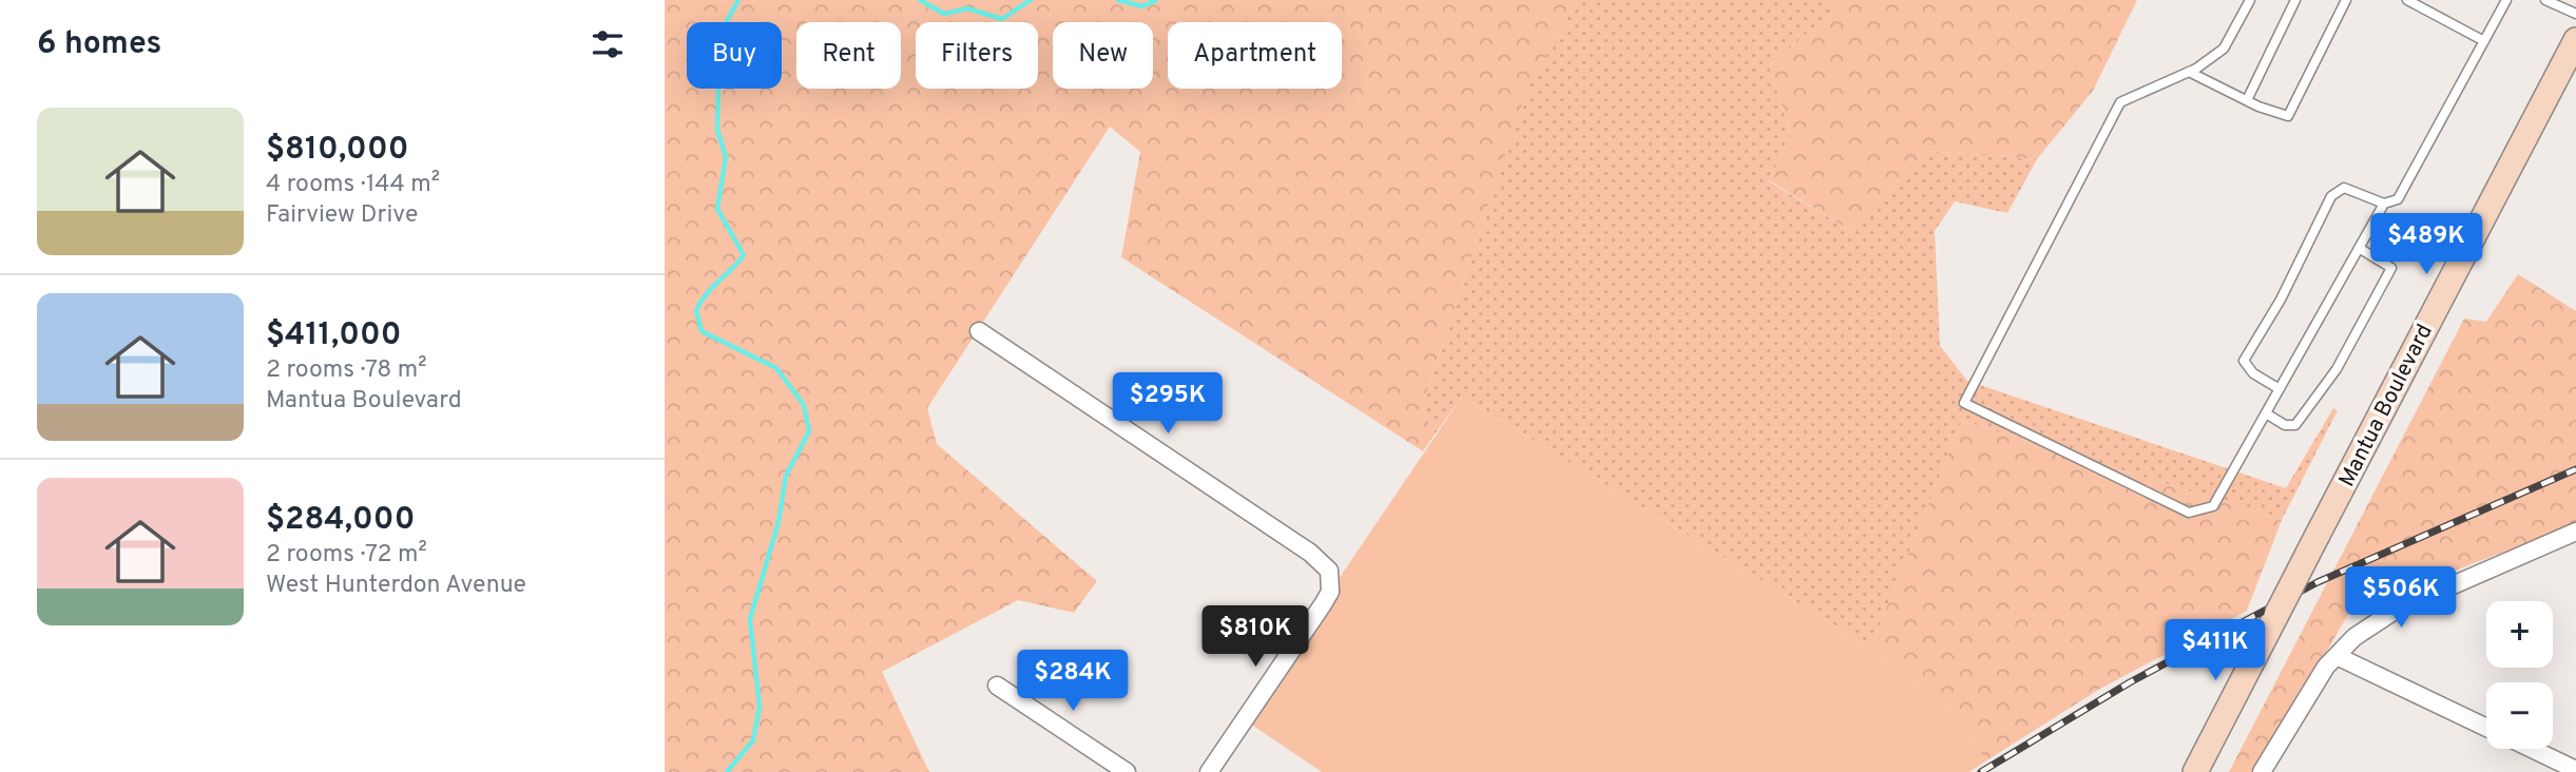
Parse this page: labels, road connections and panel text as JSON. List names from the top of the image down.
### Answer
{
  "streets": {
    "main road": ["Mantua Boulevard"]
  },
  "page": {
    "heading": "6 homes",
    "chip": [
      "Buy",
      "Rent",
      "Filters",
      "New",
      "Apartment"
    ],
    "list": [
      {
        "name": "$810,000",
        "note": "4 rooms · 144 m² · Fairview Drive"
      },
      {
        "name": "$411,000",
        "note": "2 rooms · 78 m² · Mantua Boulevard"
      },
      {
        "name": "$284,000",
        "note": "2 rooms · 72 m² · West Hunterdon Avenue"
      }
    ],
    "price": [
      "$489K",
      "$295K",
      "$506K",
      "$810K",
      "$411K",
      "$284K"
    ],
    "map_buttons": ["+", "−"]
  }
}
